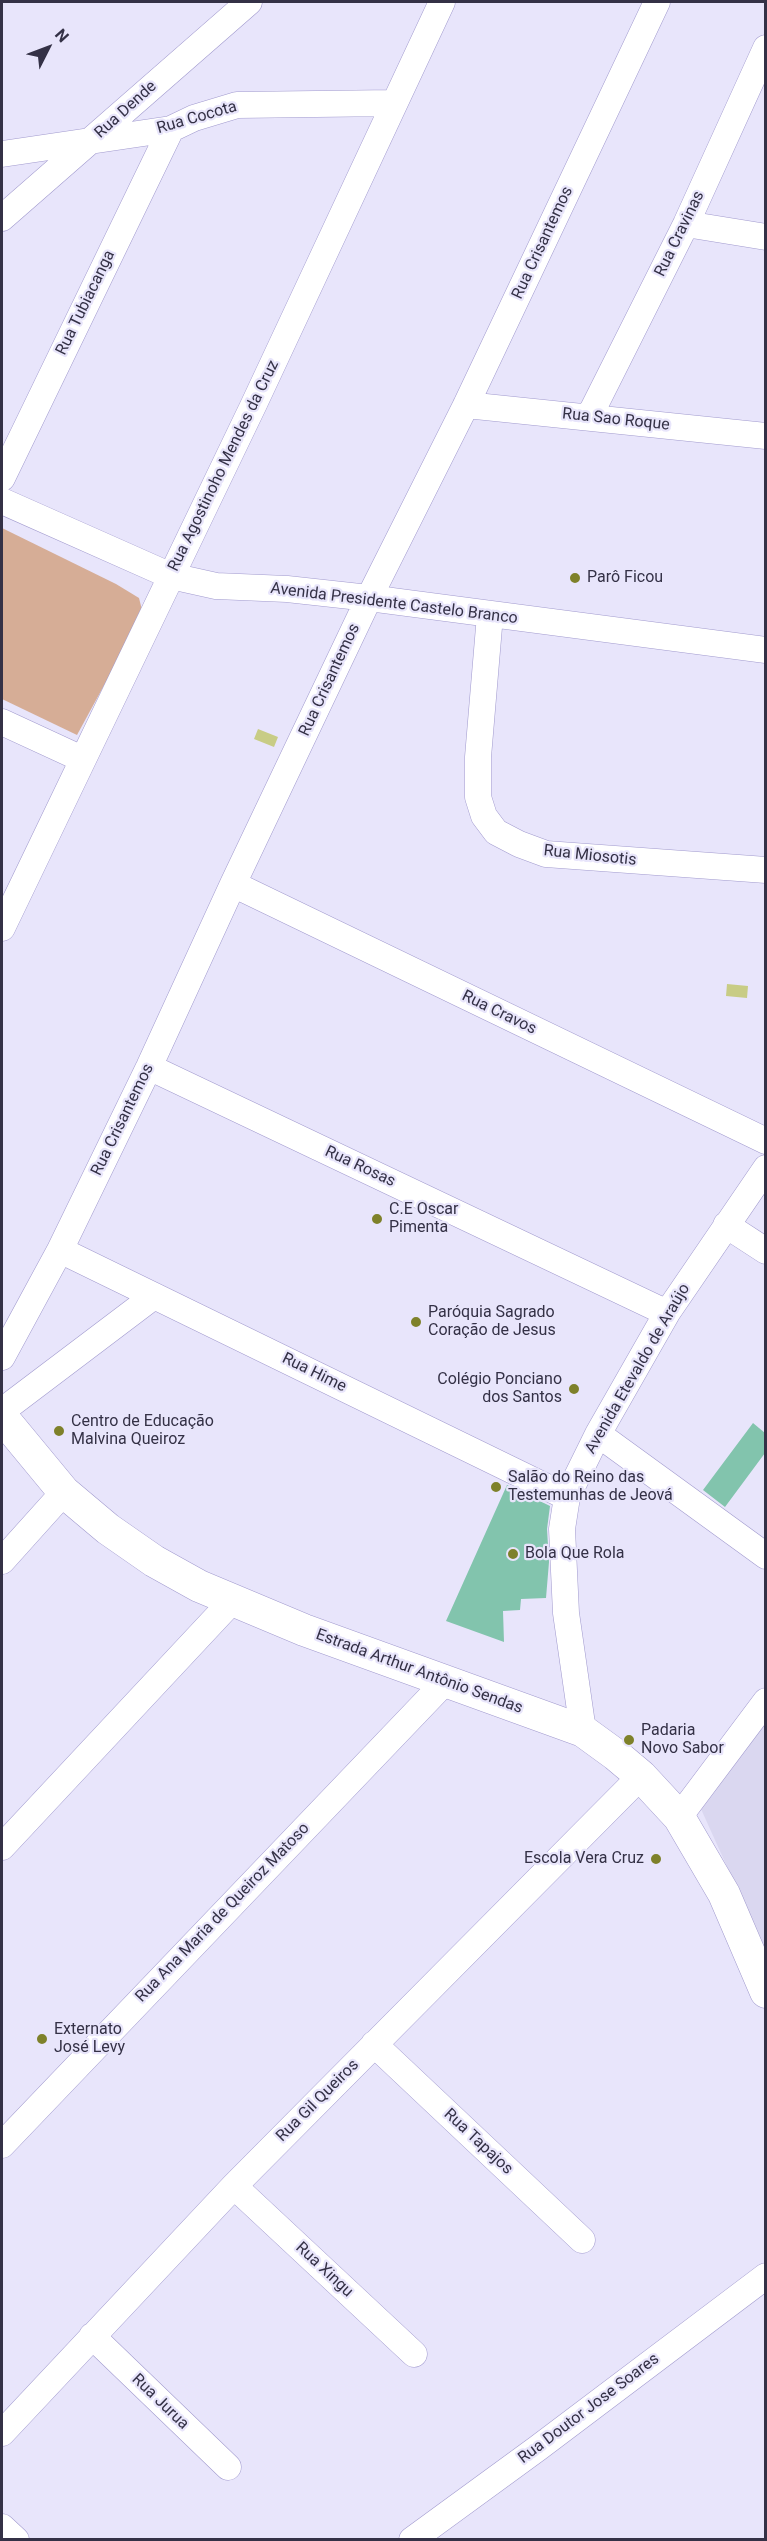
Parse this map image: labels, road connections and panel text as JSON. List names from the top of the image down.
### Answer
{
  "streets": {
    "main road": ["Estrada Arthur Antônio Sendas"],
    "street": [
      "Rua Dende",
      "Rua Cocota",
      "Rua Cravinas",
      "Rua Crisantemos",
      "Rua Tubiacanga",
      "Rua Sao Roque",
      "Rua Agostinoho Mendes da Cruz",
      "Avenida Presidente Castelo Branco",
      "Rua Miosotis",
      "Rua Cravos",
      "Rua Rosas",
      "Avenida Etevaldo de Araújo",
      "Rua Hime",
      "Rua Ana Maria de Queiroz Matoso",
      "Rua Gil Queiros",
      "Rua Tapajos",
      "Rua Xingu",
      "Rua Jurua",
      "Rua Doutor Jose Soares"
    ]
  },
  "crossings": [
    ["Rua Dende", "Rua Cocota"],
    ["Rua Cocota", "Rua Tubiacanga"],
    ["Rua Cocota", "Rua Agostinoho Mendes da Cruz"],
    ["Rua Cravinas", "Rua Sao Roque"],
    ["Rua Crisantemos", "Rua Sao Roque"],
    ["Rua Crisantemos", "Avenida Presidente Castelo Branco"],
    ["Rua Crisantemos", "Rua Cravos"],
    ["Rua Crisantemos", "Rua Rosas"],
    ["Rua Crisantemos", "Rua Hime"],
    ["Rua Agostinoho Mendes da Cruz", "Avenida Presidente Castelo Branco"],
    ["Avenida Presidente Castelo Branco", "Rua Miosotis"],
    ["Rua Rosas", "Avenida Etevaldo de Araújo"],
    ["Avenida Etevaldo de Araújo", "Rua Hime"],
    ["Avenida Etevaldo de Araújo", "Estrada Arthur Antônio Sendas"],
    ["Estrada Arthur Antônio Sendas", "Rua Ana Maria de Queiroz Matoso"],
    ["Estrada Arthur Antônio Sendas", "Rua Gil Queiros"],
    ["Rua Gil Queiros", "Rua Tapajos"],
    ["Rua Gil Queiros", "Rua Xingu"],
    ["Rua Gil Queiros", "Rua Jurua"]
  ],
  "places": [
    "Parô Ficou",
    "C.E Oscar Pimenta",
    "Paróquia Sagrado Coração de Jesus",
    "Colégio Ponciano dos Santos",
    "Centro de Educação Malvina Queiroz",
    "Salão do Reino das Testemunhas de Jeová",
    "Bola Que Rola",
    "Padaria Novo Sabor",
    "Escola Vera Cruz",
    "Externato José Levy"
  ],
  "north": "top right"
}
